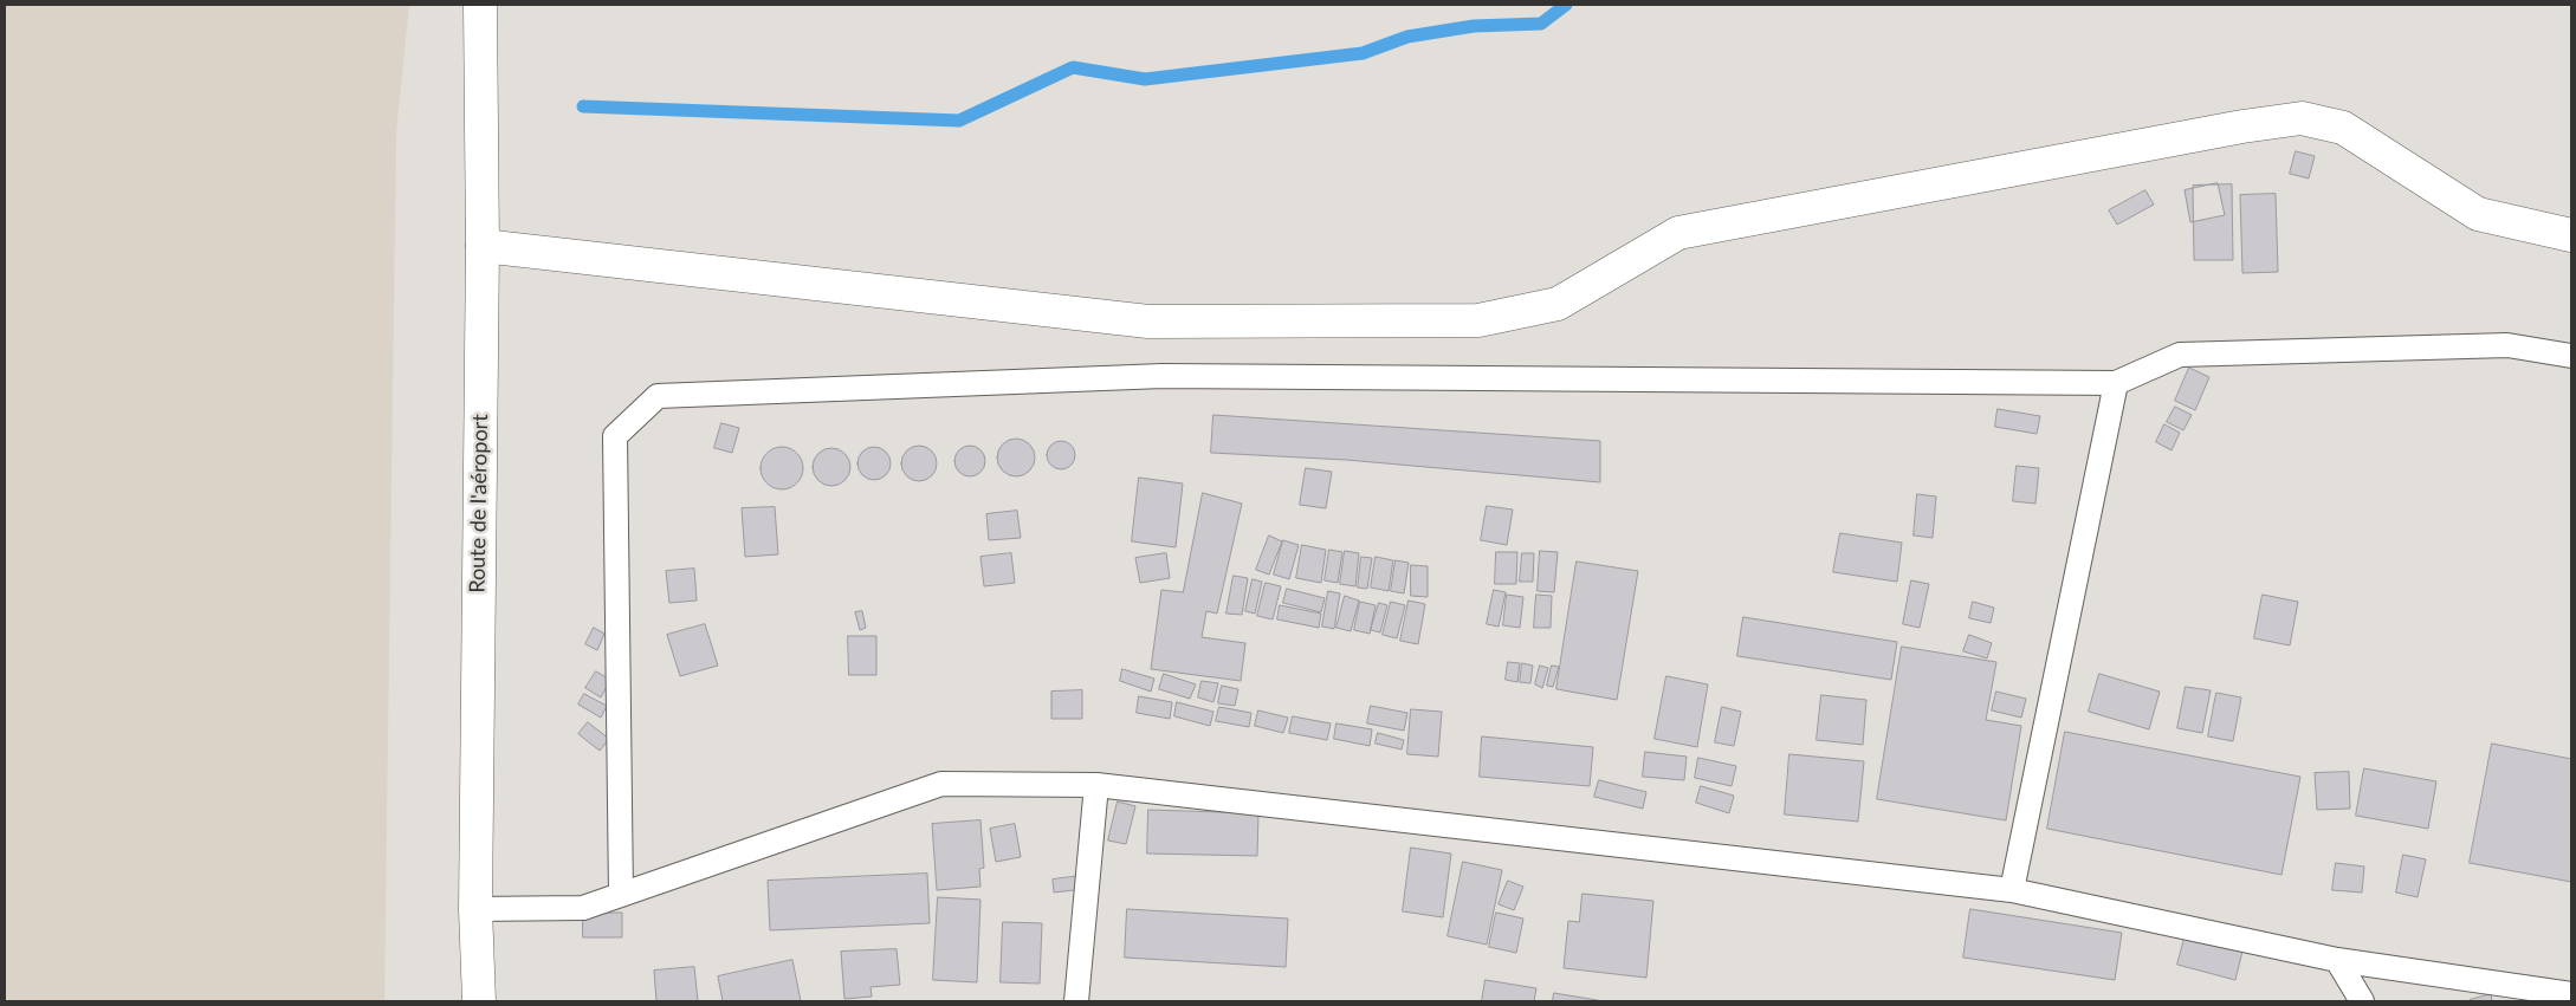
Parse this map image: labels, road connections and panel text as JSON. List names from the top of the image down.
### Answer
{
  "streets": {
    "street": ["Route de l'aéroport"]
  }
}
